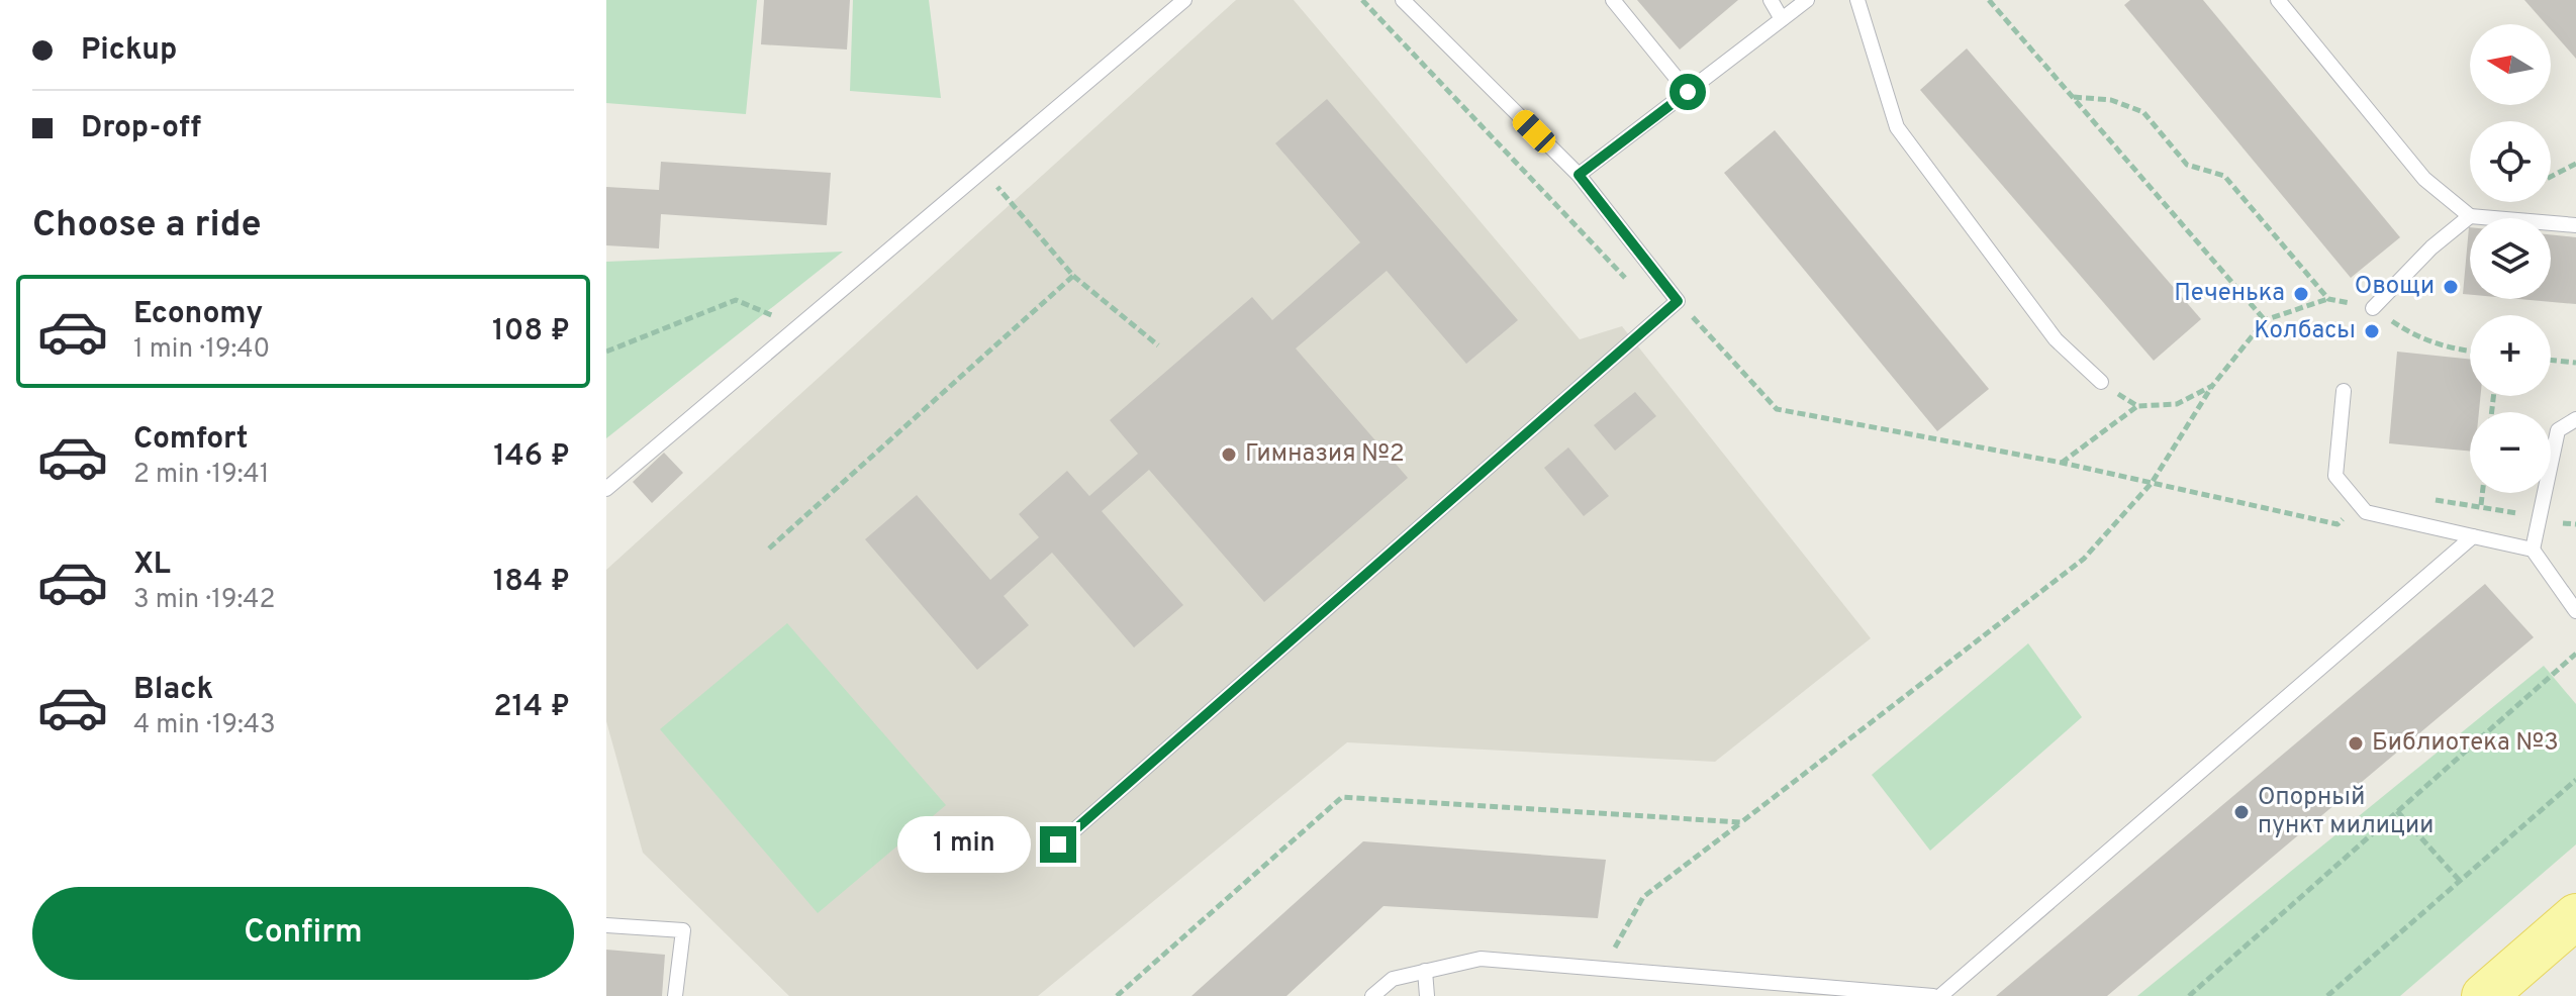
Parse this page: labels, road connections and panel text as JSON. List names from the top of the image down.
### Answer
{
  "places": [
    "Овощи",
    "Печенька",
    "Колбасы",
    "Гимназия №2",
    "Библиотека №3",
    "Опорный пункт милиции"
  ],
  "north": "left",
  "page": {
    "banner": ["Pickup", "Drop-off"],
    "map_buttons": ["+", "−"],
    "heading": "Choose a ride",
    "list": [
      {
        "name": "Economy",
        "note": "1 min · 19:40",
        "value": "108 ₽"
      },
      {
        "name": "Comfort",
        "note": "2 min · 19:41",
        "value": "146 ₽"
      },
      {
        "name": "XL",
        "note": "3 min · 19:42",
        "value": "184 ₽"
      },
      {
        "name": "Black",
        "note": "4 min · 19:43",
        "value": "214 ₽"
      }
    ],
    "bubble": "1 min",
    "buttons": "Confirm"
  }
}
